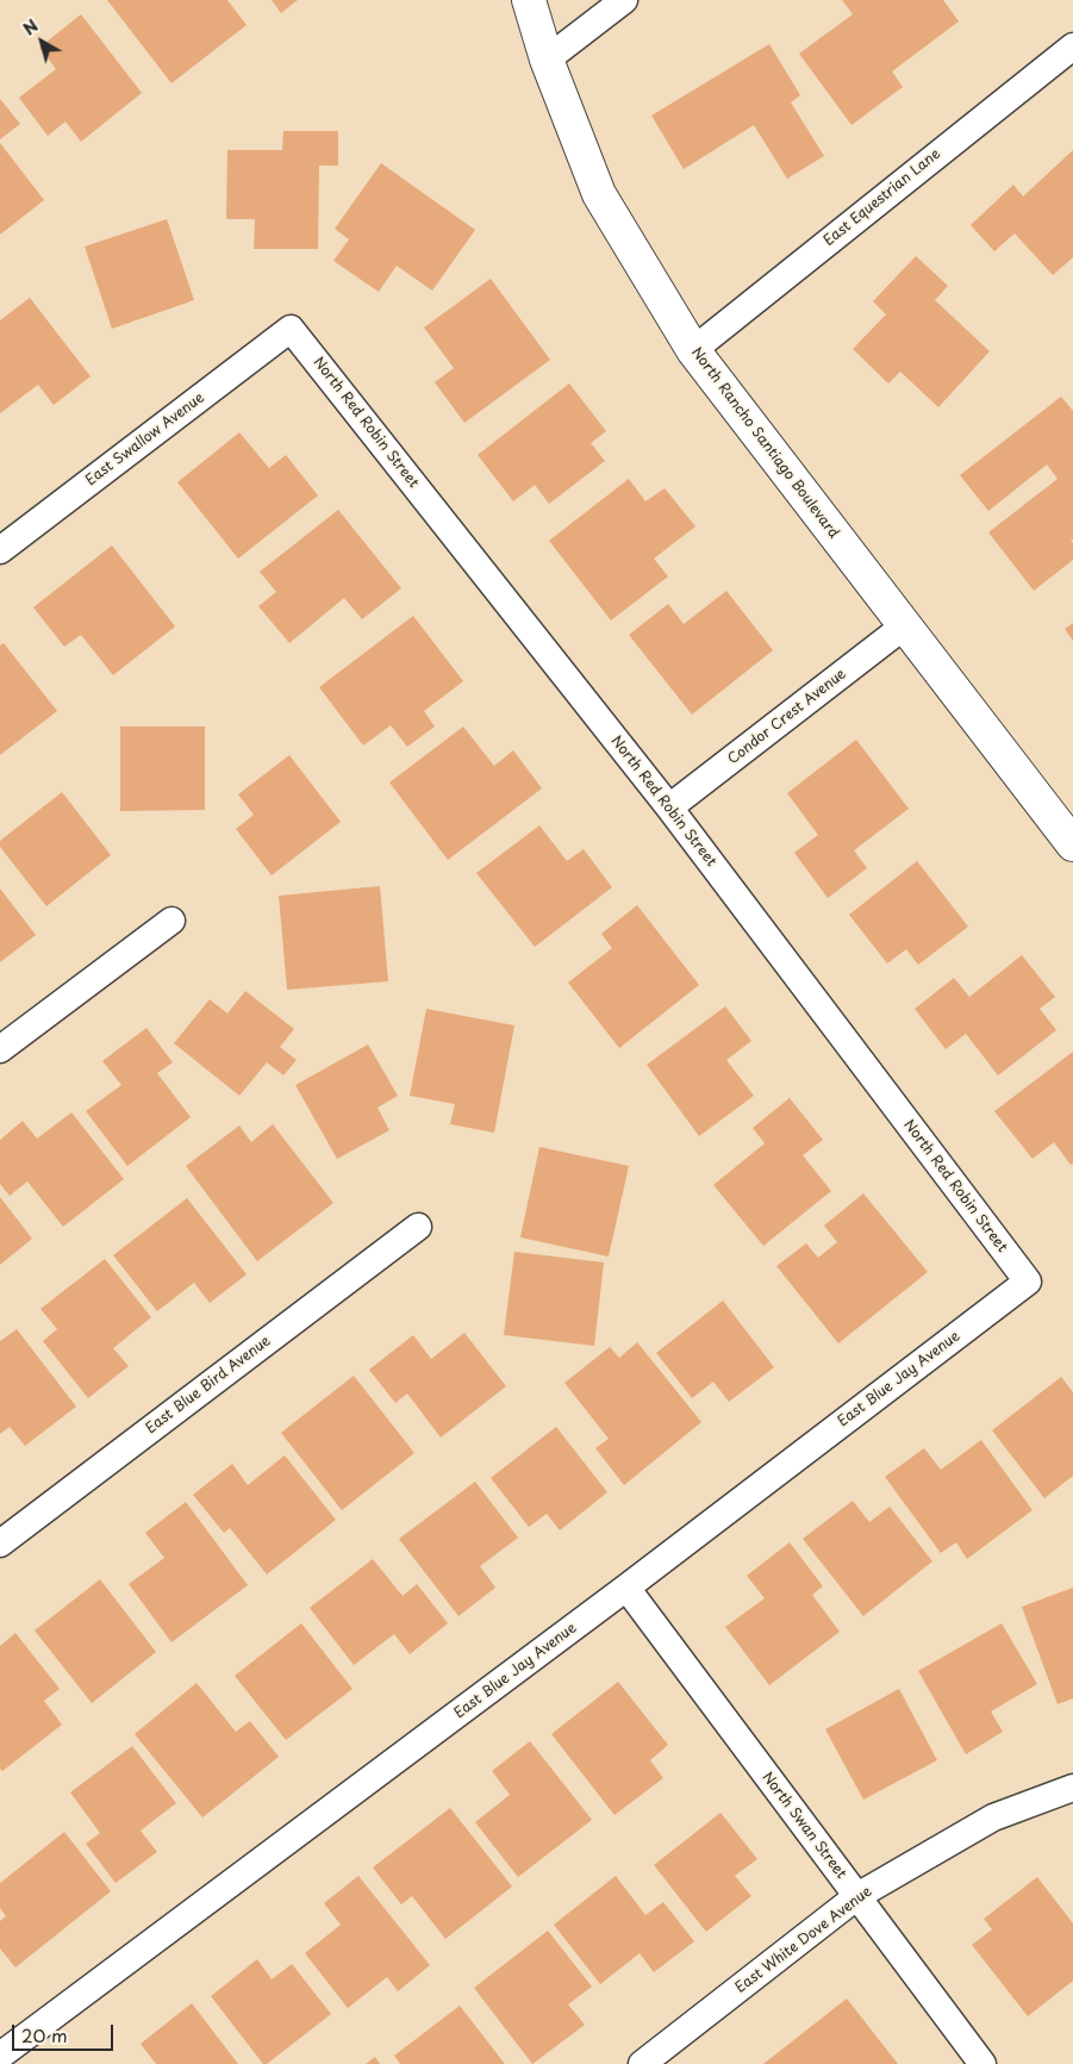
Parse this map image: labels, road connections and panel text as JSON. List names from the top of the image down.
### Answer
{
  "streets": {
    "street": [
      "East Equestrian Lane",
      "North Red Robin Street",
      "East Swallow Avenue",
      "North Rancho Santiago Boulevard",
      "Condor Crest Avenue",
      "East Blue Jay Avenue",
      "East Blue Bird Avenue",
      "North Swan Street",
      "East White Dove Avenue"
    ]
  },
  "crossings": [
    ["East Equestrian Lane", "North Rancho Santiago Boulevard"],
    ["North Red Robin Street", "East Swallow Avenue"],
    ["North Red Robin Street", "Condor Crest Avenue"],
    ["North Red Robin Street", "East Blue Jay Avenue"],
    ["North Rancho Santiago Boulevard", "Condor Crest Avenue"],
    ["East Blue Jay Avenue", "North Swan Street"],
    ["North Swan Street", "East White Dove Avenue"]
  ],
  "scale_bar": "20 m",
  "north": "top left"
}
